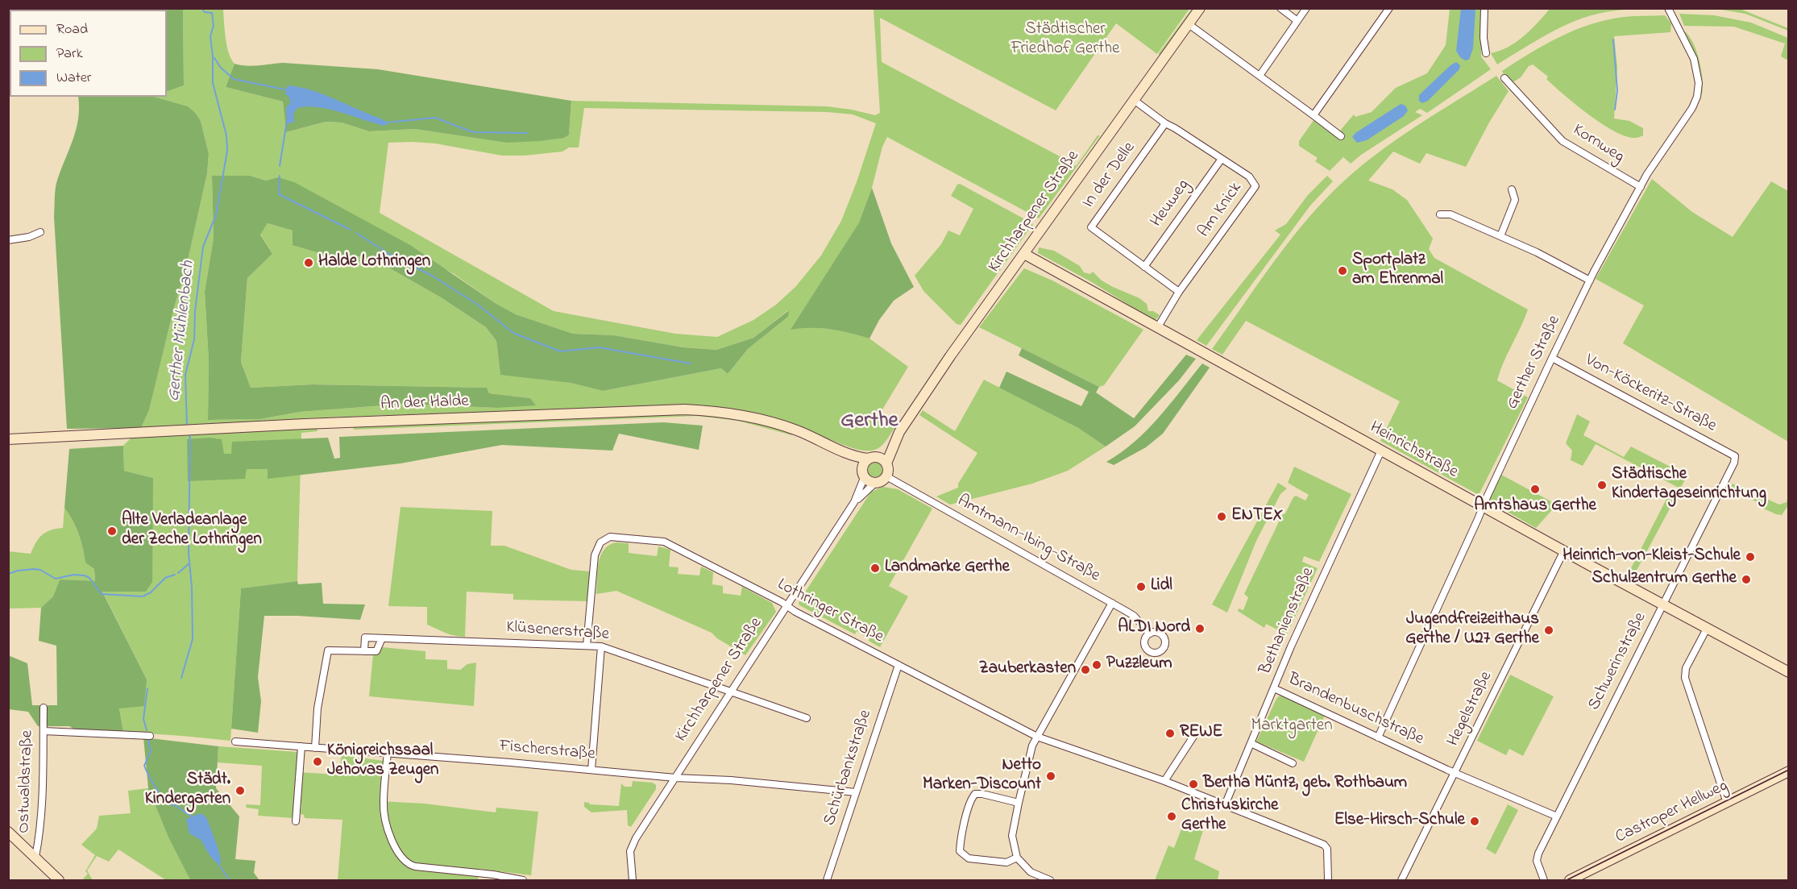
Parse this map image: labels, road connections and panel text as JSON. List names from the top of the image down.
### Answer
{
  "streets": {
    "street": [
      "Kornweg",
      "In der Delle",
      "Heuweg",
      "Am Knick",
      "Kirchharpener Straße",
      "Gerther Straße",
      "Von-Köckeritz-Straße",
      "An der Halde",
      "Heinrichstraße",
      "Amtmann-Ibing-Straße",
      "Lothringer Straße",
      "Bethanienstraße",
      "Klüsenerstraße",
      "Schwerinstraße",
      "Hegelstraße",
      "Brandenbuschstraße",
      "Fischerstraße",
      "Schürbankstraße",
      "Ostwaldstraße",
      "Castroper Hellweg"
    ]
  },
  "crossings": [
    ["Kornweg", "Gerther Straße"],
    ["In der Delle", "Heuweg"],
    ["In der Delle", "Am Knick"],
    ["Heuweg", "Am Knick"],
    ["Am Knick", "Kirchharpener Straße"],
    ["Am Knick", "Heinrichstraße"],
    ["Kirchharpener Straße", "An der Halde"],
    ["Kirchharpener Straße", "Heinrichstraße"],
    ["Kirchharpener Straße", "Amtmann-Ibing-Straße"],
    ["Kirchharpener Straße", "Lothringer Straße"],
    ["Kirchharpener Straße", "Klüsenerstraße"],
    ["Kirchharpener Straße", "Fischerstraße"],
    ["Gerther Straße", "Von-Köckeritz-Straße"],
    ["Gerther Straße", "Heinrichstraße"],
    ["Gerther Straße", "Brandenbuschstraße"],
    ["Von-Köckeritz-Straße", "Schwerinstraße"],
    ["An der Halde", "Amtmann-Ibing-Straße"],
    ["Heinrichstraße", "Bethanienstraße"],
    ["Heinrichstraße", "Schwerinstraße"],
    ["Heinrichstraße", "Hegelstraße"],
    ["Lothringer Straße", "Bethanienstraße"],
    ["Lothringer Straße", "Klüsenerstraße"],
    ["Lothringer Straße", "Schürbankstraße"],
    ["Bethanienstraße", "Brandenbuschstraße"],
    ["Schwerinstraße", "Brandenbuschstraße"],
    ["Hegelstraße", "Brandenbuschstraße"],
    ["Fischerstraße", "Schürbankstraße"]
  ],
  "districts": ["Gerthe"],
  "water": ["Gerther Mühlenbach"],
  "parks": ["Städtischer Friedhof Gerthe", "Marktgarten"],
  "places": [
    "Halde Lothringen",
    "Sportplatz am Ehrenmal",
    "Städtische Kindertageseinrichtung",
    "Amtshaus Gerthe",
    "ENTEX",
    "Alte Verladeanlage der Zeche Lothringen",
    "Heinrich-von-Kleist-Schule",
    "Landmarke Gerthe",
    "Schulzentrum Gerthe",
    "Lidl",
    "ALDI Nord",
    "Jugendfreizeithaus Gerthe / U27 Gerthe",
    "Puzzleum",
    "Zauberkasten",
    "REWE",
    "Königreichssaal Jehovas Zeugen",
    "Netto Marken-Discount",
    "Bertha Müntz, geb. Rothbaum",
    "Städt. Kindergarten",
    "Christuskirche Gerthe",
    "Else-Hirsch-Schule"
  ],
  "legend": ["Road", "Park", "Water"]
}
